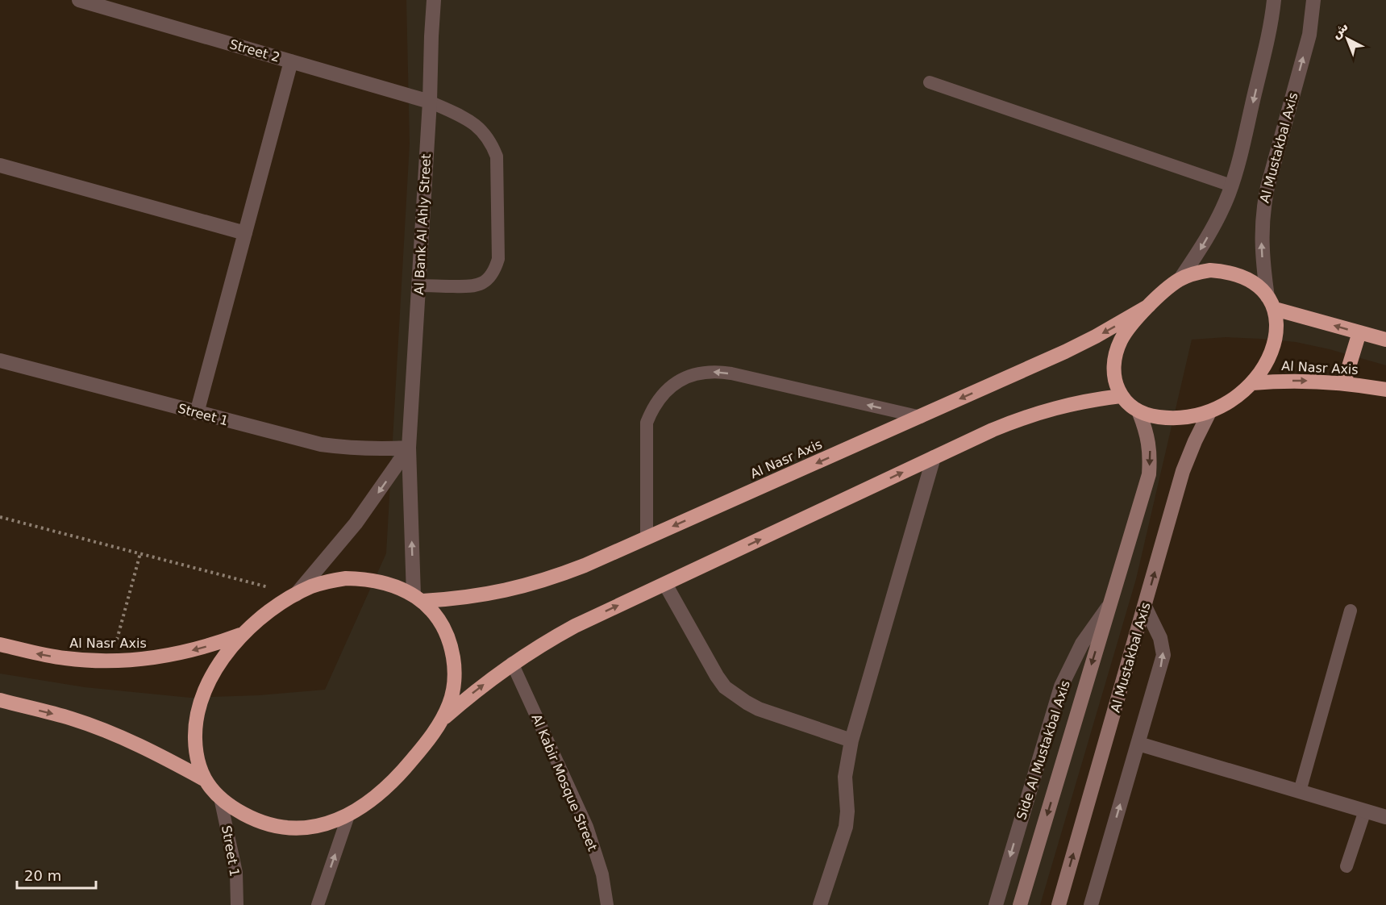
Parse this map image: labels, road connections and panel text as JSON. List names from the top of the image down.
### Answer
{
  "streets": {
    "highway": ["Al Nasr Axis"],
    "street": [
      "Street 2",
      "Al Mustakbal Axis",
      "Al Bank Al Ahly Street",
      "Street 1",
      "Side Al Mustakbal Axis"
    ],
    "lane": ["Al Kabir Mosque Street"]
  },
  "crossings": [
    ["Street 2", "Al Bank Al Ahly Street"],
    ["Al Mustakbal Axis", "Al Nasr Axis"],
    ["Al Bank Al Ahly Street", "Al Nasr Axis"],
    ["Al Bank Al Ahly Street", "Street 1"]
  ],
  "scale_bar": "20 m",
  "north": "top left"
}
